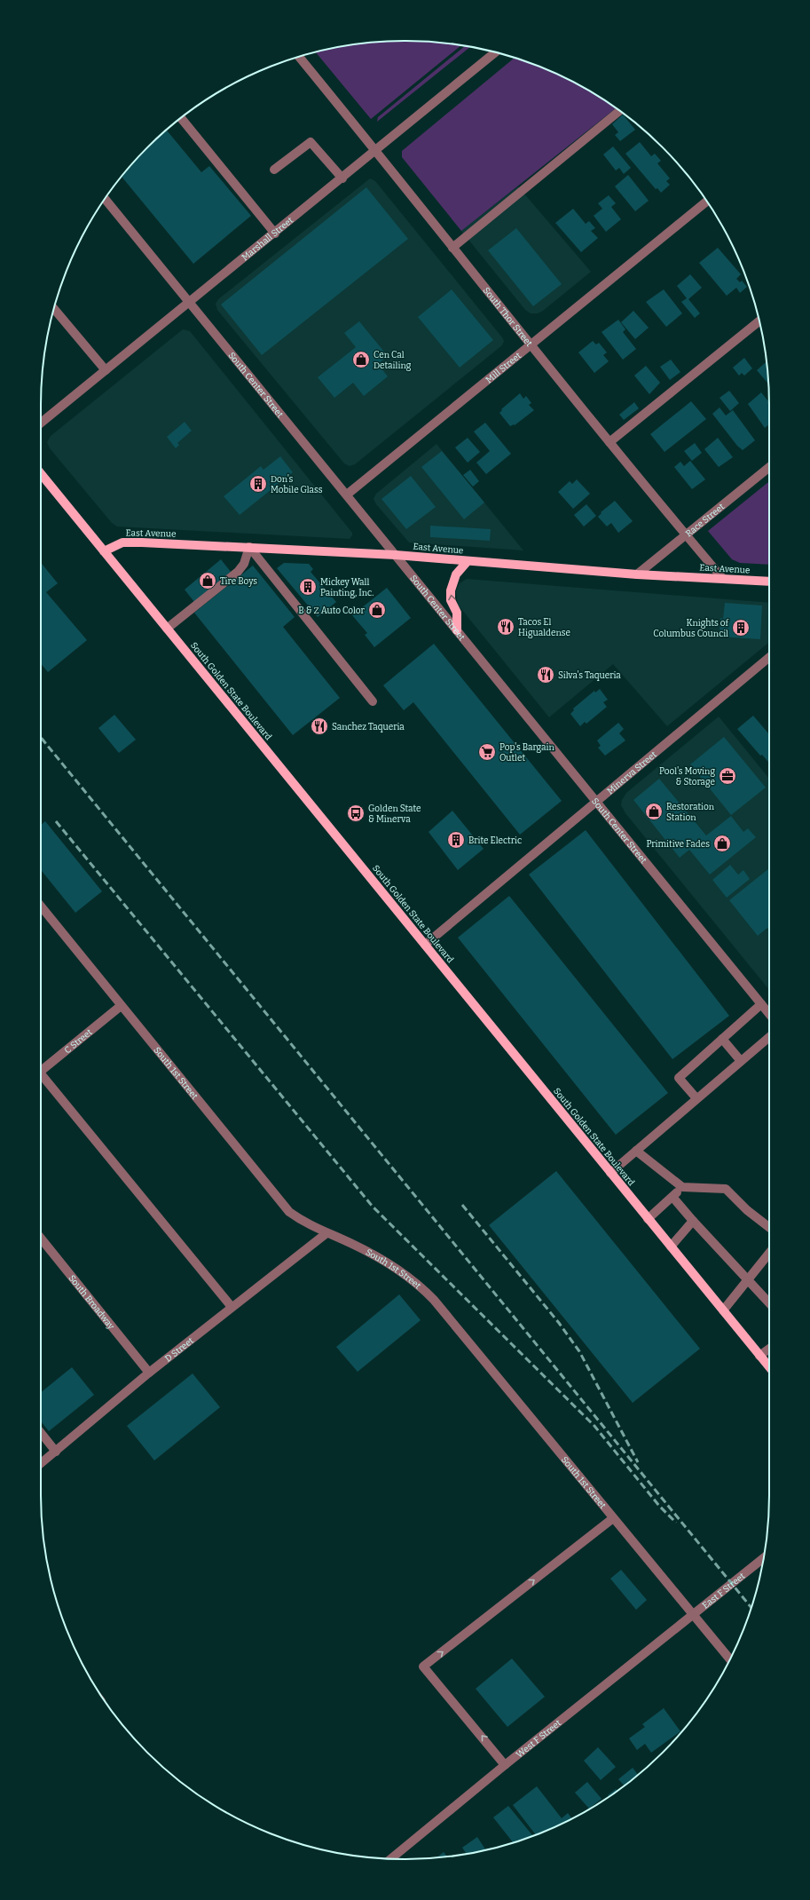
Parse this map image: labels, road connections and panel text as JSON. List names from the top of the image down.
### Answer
{
  "streets": {
    "main road": ["East Avenue", "South Golden State Boulevard"],
    "street": [
      "Marshall Street",
      "South Thor Street",
      "Mill Street",
      "South Center Street",
      "Race Street",
      "Minerva Street",
      "C Street",
      "South 1st Street",
      "South Broadway",
      "D Street",
      "East F Street",
      "West F Street"
    ]
  },
  "crossings": [
    ["Marshall Street", "South Thor Street"],
    ["Marshall Street", "South Center Street"],
    ["South Thor Street", "Mill Street"],
    ["South Thor Street", "Race Street"],
    ["South Thor Street", "East Avenue"],
    ["Mill Street", "South Center Street"],
    ["South Center Street", "East Avenue"],
    ["South Center Street", "Minerva Street"],
    ["Race Street", "East Avenue"],
    ["East Avenue", "South Golden State Boulevard"],
    ["South Golden State Boulevard", "Minerva Street"],
    ["C Street", "South 1st Street"],
    ["South 1st Street", "D Street"],
    ["South 1st Street", "East F Street"],
    ["South 1st Street", "West F Street"],
    ["South Broadway", "D Street"],
    ["East F Street", "West F Street"]
  ],
  "places": {
    "shop": [
      "Cen Cal Detailing",
      "Tire Boys",
      "B & Z Auto Color",
      "Restoration Station",
      "Primitive Fades"
    ],
    "building": [
      "Don's Mobile Glass",
      "Mickey Wall Painting, Inc.",
      "Knights of Columbus Council",
      "Brite Electric"
    ],
    "restaurant": ["Tacos El Higualdense", "Silva's Taqueria", "Sanchez Taqueria"],
    "supermarket": ["Pop's Bargain Outlet"],
    "office": ["Pool's Moving & Storage"],
    "bus stop": ["Golden State & Minerva"]
  }
}
